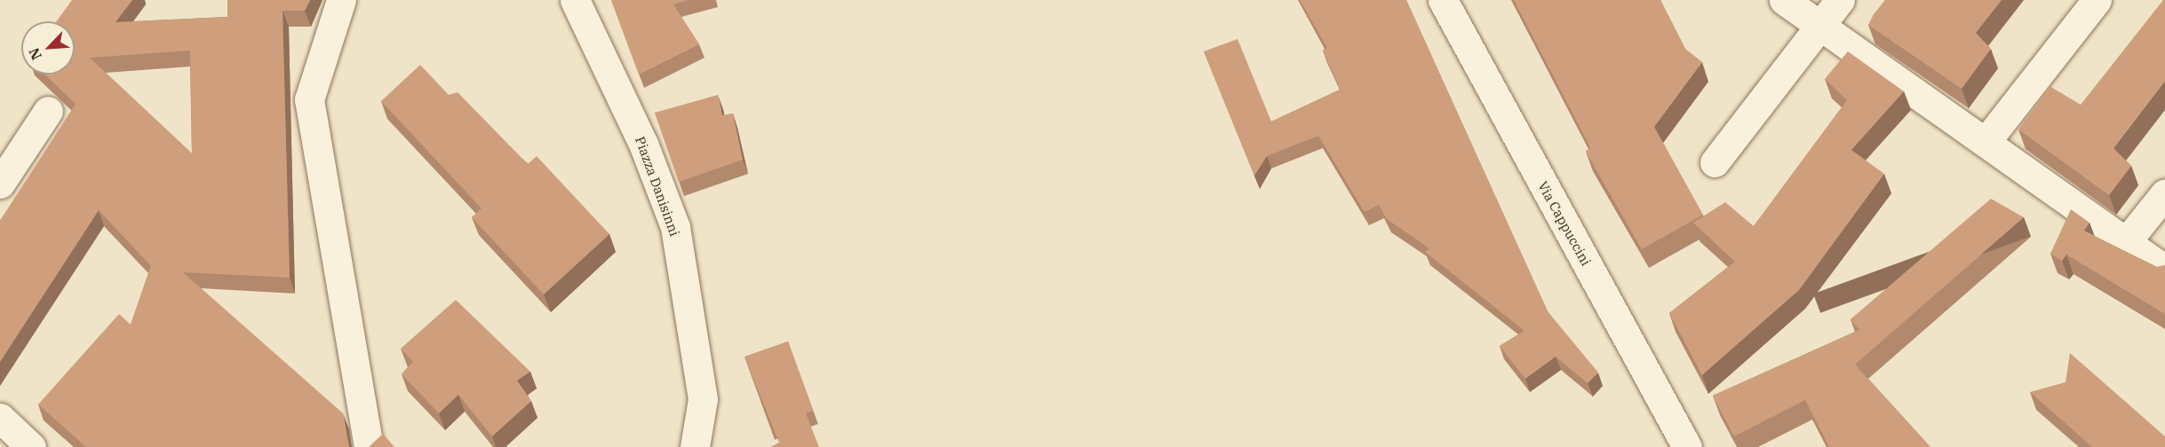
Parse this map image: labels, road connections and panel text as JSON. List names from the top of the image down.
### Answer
{
  "streets": {
    "street": ["Piazza Danisinni", "Via Cappuccini"]
  },
  "north": "bottom left"
}
